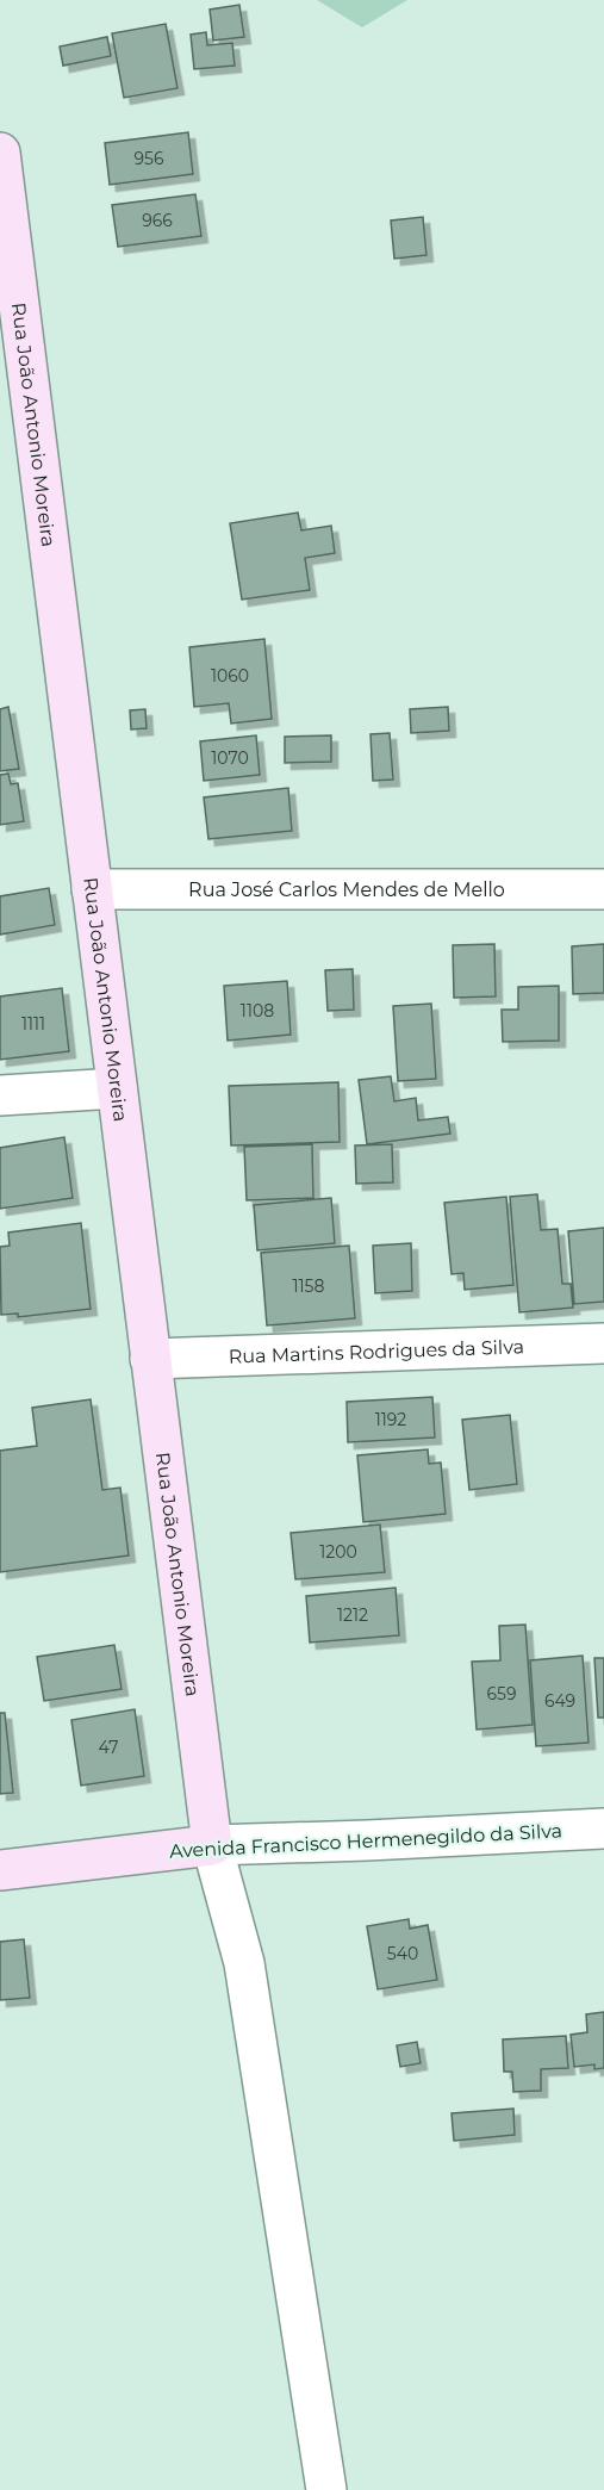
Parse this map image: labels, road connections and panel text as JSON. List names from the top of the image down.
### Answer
{
  "streets": {
    "main road": ["Rua João Antonio Moreira", "Avenida Francisco Hermenegildo da Silva"],
    "street": ["Rua José Carlos Mendes de Mello", "Rua Martins Rodrigues da Silva"]
  },
  "crossings": [
    ["Rua João Antonio Moreira", "Rua José Carlos Mendes de Mello"],
    ["Rua João Antonio Moreira", "Rua Martins Rodrigues da Silva"],
    ["Rua João Antonio Moreira", "Avenida Francisco Hermenegildo da Silva"]
  ],
  "house_numbers": [
    "956",
    "966",
    "1060",
    "1070",
    "1108",
    "1111",
    "1158",
    "1192",
    "1200",
    "1212",
    "659",
    "649",
    "47",
    "540"
  ]
}
